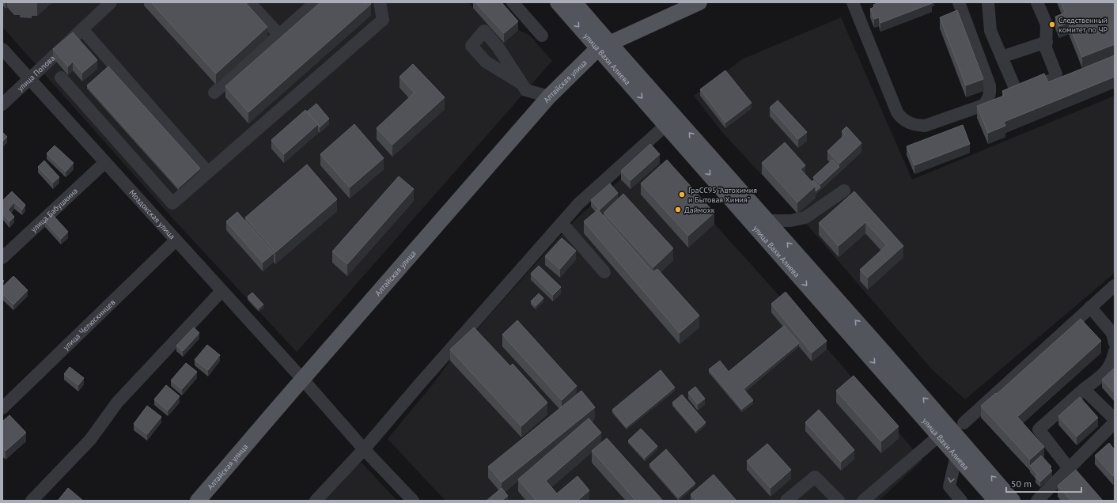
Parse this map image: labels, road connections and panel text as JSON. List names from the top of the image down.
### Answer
{
  "streets": {
    "main road": ["улица Вахи Алиева", "Алтайская улица"],
    "street": [
      "улица Попова",
      "улица Бабушкина",
      "Моздокская улица",
      "улица Челюскинцев"
    ]
  },
  "crossings": [
    ["улица Вахи Алиева", "Алтайская улица"],
    ["улица Попова", "Моздокская улица"],
    ["Алтайская улица", "Моздокская улица"],
    ["улица Бабушкина", "Моздокская улица"],
    ["Моздокская улица", "улица Челюскинцев"]
  ],
  "places": ["Следственный комитет по ЧР", "ГраСС95 \"Автохимия и Бытовая Химия\"", "Даймохк"],
  "scale_bar": "50 m"
}
